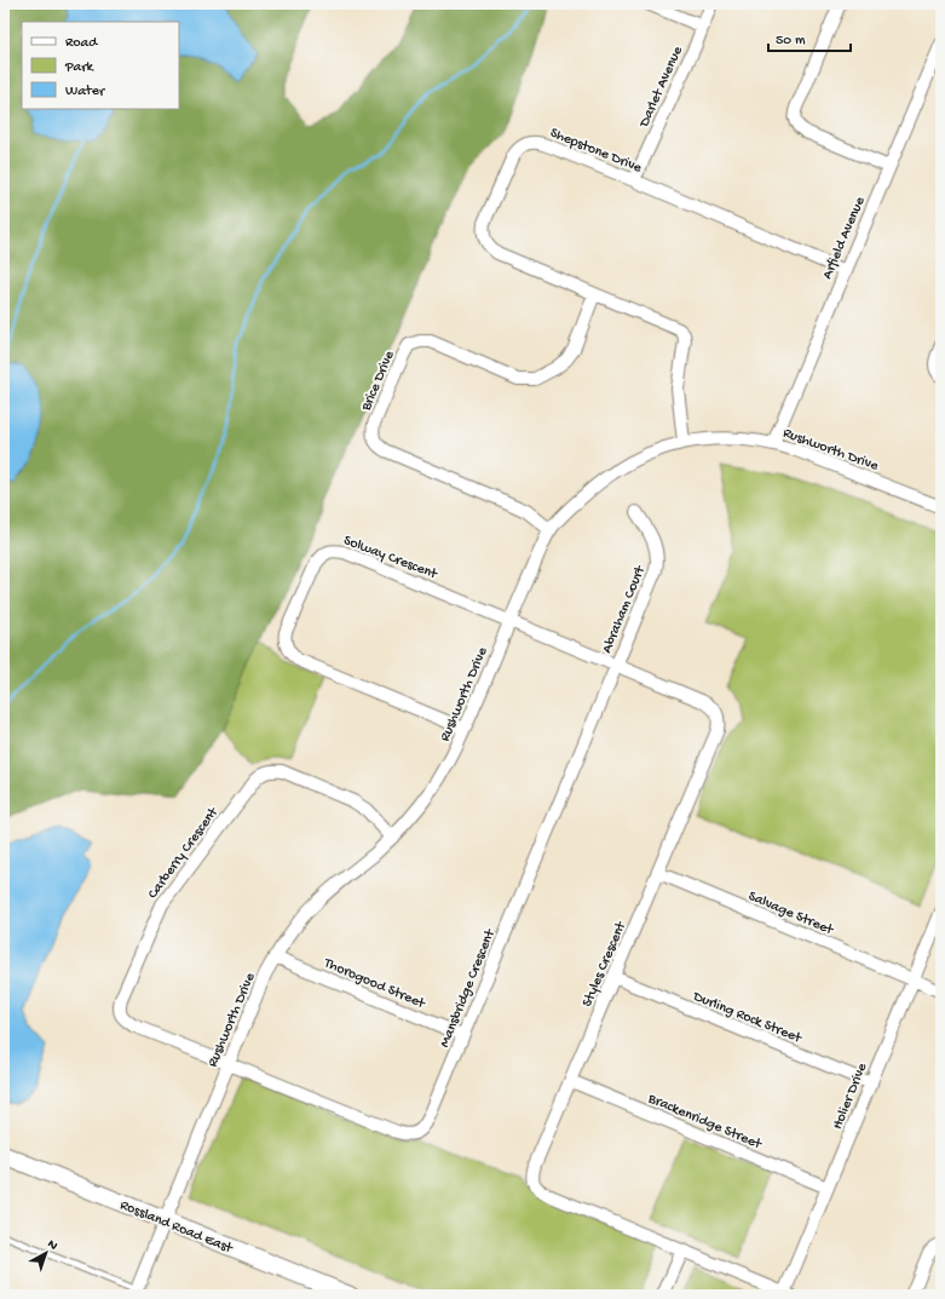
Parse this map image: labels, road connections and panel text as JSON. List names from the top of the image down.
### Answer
{
  "streets": {
    "main road": ["Rossland Road East"],
    "street": [
      "Darlet Avenue",
      "Shepstone Drive",
      "Arfield Avenue",
      "Brice Drive",
      "Rushworth Drive",
      "Solway Crescent",
      "Abraham Court",
      "Carberry Crescent",
      "Salvage Street",
      "Styles Crescent",
      "Thorogood Street",
      "Mansbridge Crescent",
      "Durling Rock Street",
      "Holier Drive",
      "Brackenridge Street"
    ]
  },
  "crossings": [
    ["Darlet Avenue", "Shepstone Drive"],
    ["Shepstone Drive", "Arfield Avenue"],
    ["Shepstone Drive", "Brice Drive"],
    ["Shepstone Drive", "Rushworth Drive"],
    ["Arfield Avenue", "Rushworth Drive"],
    ["Brice Drive", "Rushworth Drive"],
    ["Rushworth Drive", "Solway Crescent"],
    ["Rushworth Drive", "Carberry Crescent"],
    ["Rushworth Drive", "Styles Crescent"],
    ["Rushworth Drive", "Thorogood Street"],
    ["Rushworth Drive", "Mansbridge Crescent"],
    ["Rushworth Drive", "Rossland Road East"],
    ["Solway Crescent", "Styles Crescent"],
    ["Abraham Court", "Styles Crescent"],
    ["Abraham Court", "Mansbridge Crescent"],
    ["Carberry Crescent", "Mansbridge Crescent"],
    ["Salvage Street", "Styles Crescent"],
    ["Salvage Street", "Holier Drive"],
    ["Styles Crescent", "Mansbridge Crescent"],
    ["Styles Crescent", "Durling Rock Street"],
    ["Styles Crescent", "Holier Drive"],
    ["Styles Crescent", "Brackenridge Street"],
    ["Thorogood Street", "Mansbridge Crescent"],
    ["Durling Rock Street", "Holier Drive"],
    ["Holier Drive", "Brackenridge Street"]
  ],
  "legend": ["Road", "Park", "Water"],
  "scale_bar": "50 m",
  "north": "top right"
}
